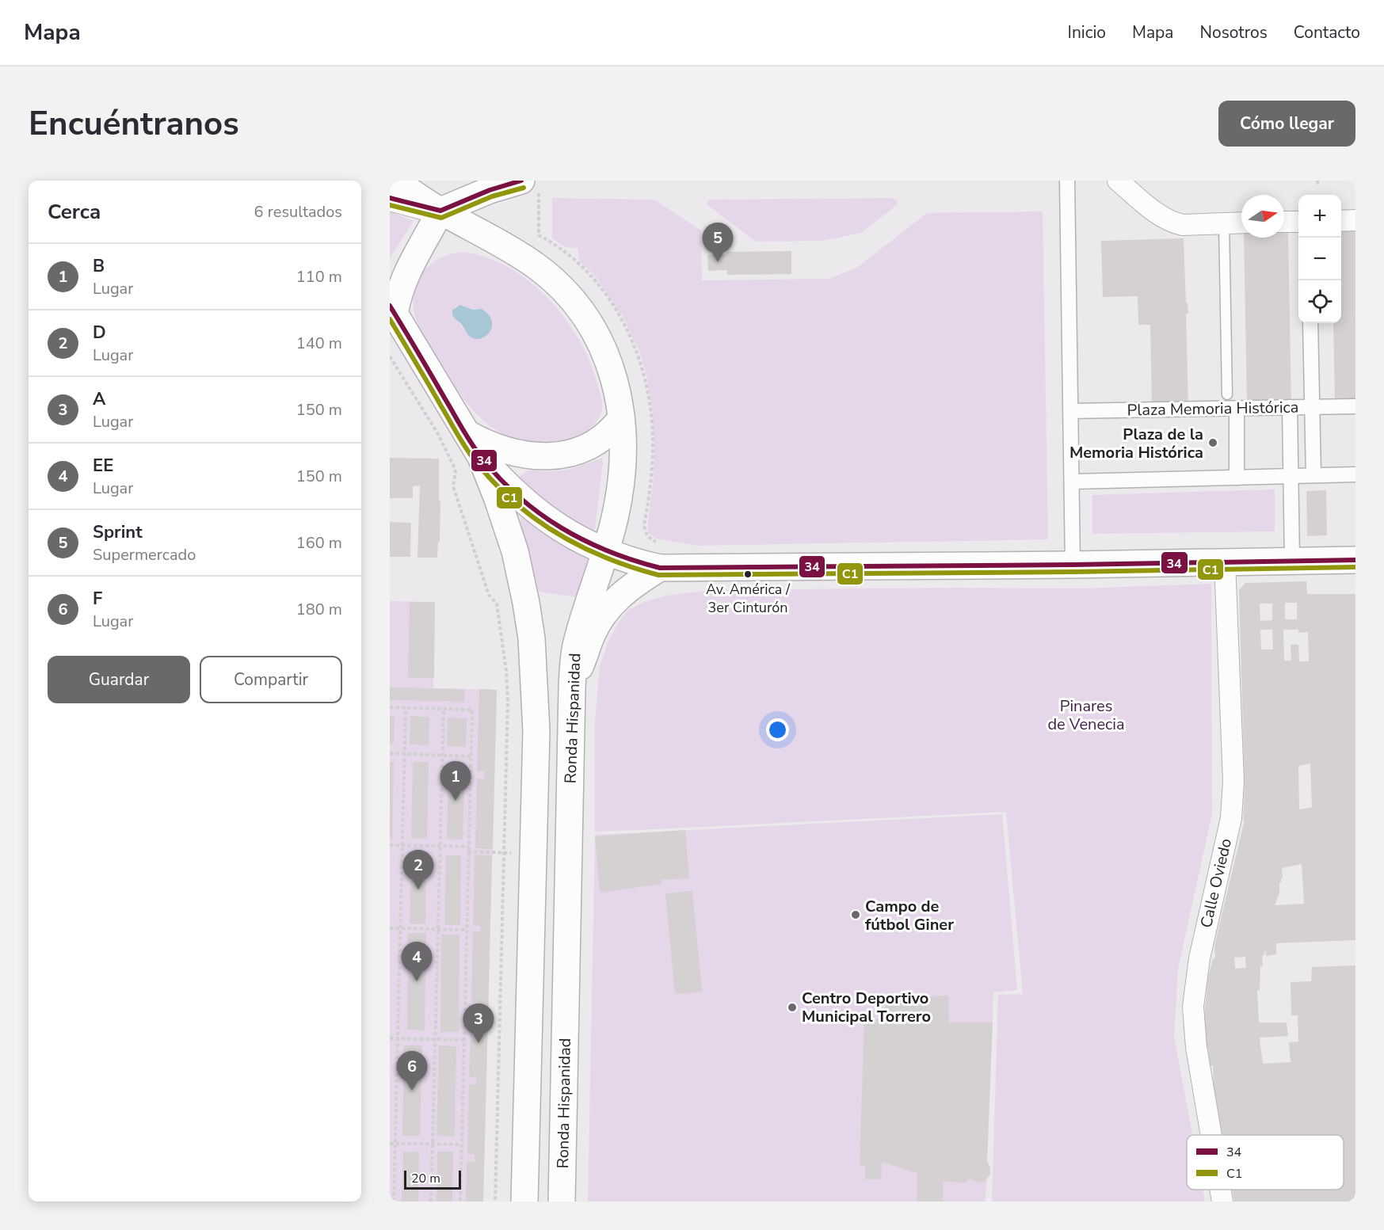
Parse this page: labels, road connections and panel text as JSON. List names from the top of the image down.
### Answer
{
  "streets": {
    "main road": ["Ronda Hispanidad"],
    "street": ["Plaza Memoria Histórica", "Calle Oviedo"]
  },
  "parks": ["Pinares de Venecia"],
  "places": [
    "Plaza de la Memoria Histórica",
    "Av. América / 3er Cinturón",
    "Campo de fútbol Giner",
    "Centro Deportivo Municipal Torrero"
  ],
  "lines": ["transit line 34", "transit line C1"],
  "legend": ["34", "C1"],
  "scale_bar": "20 m",
  "north": "right",
  "page": {
    "header": "Mapa",
    "nav": [
      "Inicio",
      "Mapa",
      "Nosotros",
      "Contacto"
    ],
    "buttons": [
      "Cómo llegar",
      ["Guardar", "Compartir"]
    ],
    "title": "Encuéntranos",
    "heading": ["Cerca", "6 resultados"],
    "map_buttons": ["+", "−"],
    "pins": [
      "5",
      "1",
      "2",
      "4",
      "3",
      "6"
    ],
    "list": [
      {
        "mark": "1",
        "name": "B",
        "note": "Lugar",
        "value": "110 m"
      },
      {
        "mark": "2",
        "name": "D",
        "note": "Lugar",
        "value": "140 m"
      },
      {
        "mark": "3",
        "name": "A",
        "note": "Lugar",
        "value": "150 m"
      },
      {
        "mark": "4",
        "name": "EE",
        "note": "Lugar",
        "value": "150 m"
      },
      {
        "mark": "5",
        "name": "Sprint",
        "note": "Supermercado",
        "value": "160 m"
      },
      {
        "mark": "6",
        "name": "F",
        "note": "Lugar",
        "value": "180 m"
      }
    ],
    "scale": "20 m"
  }
}
